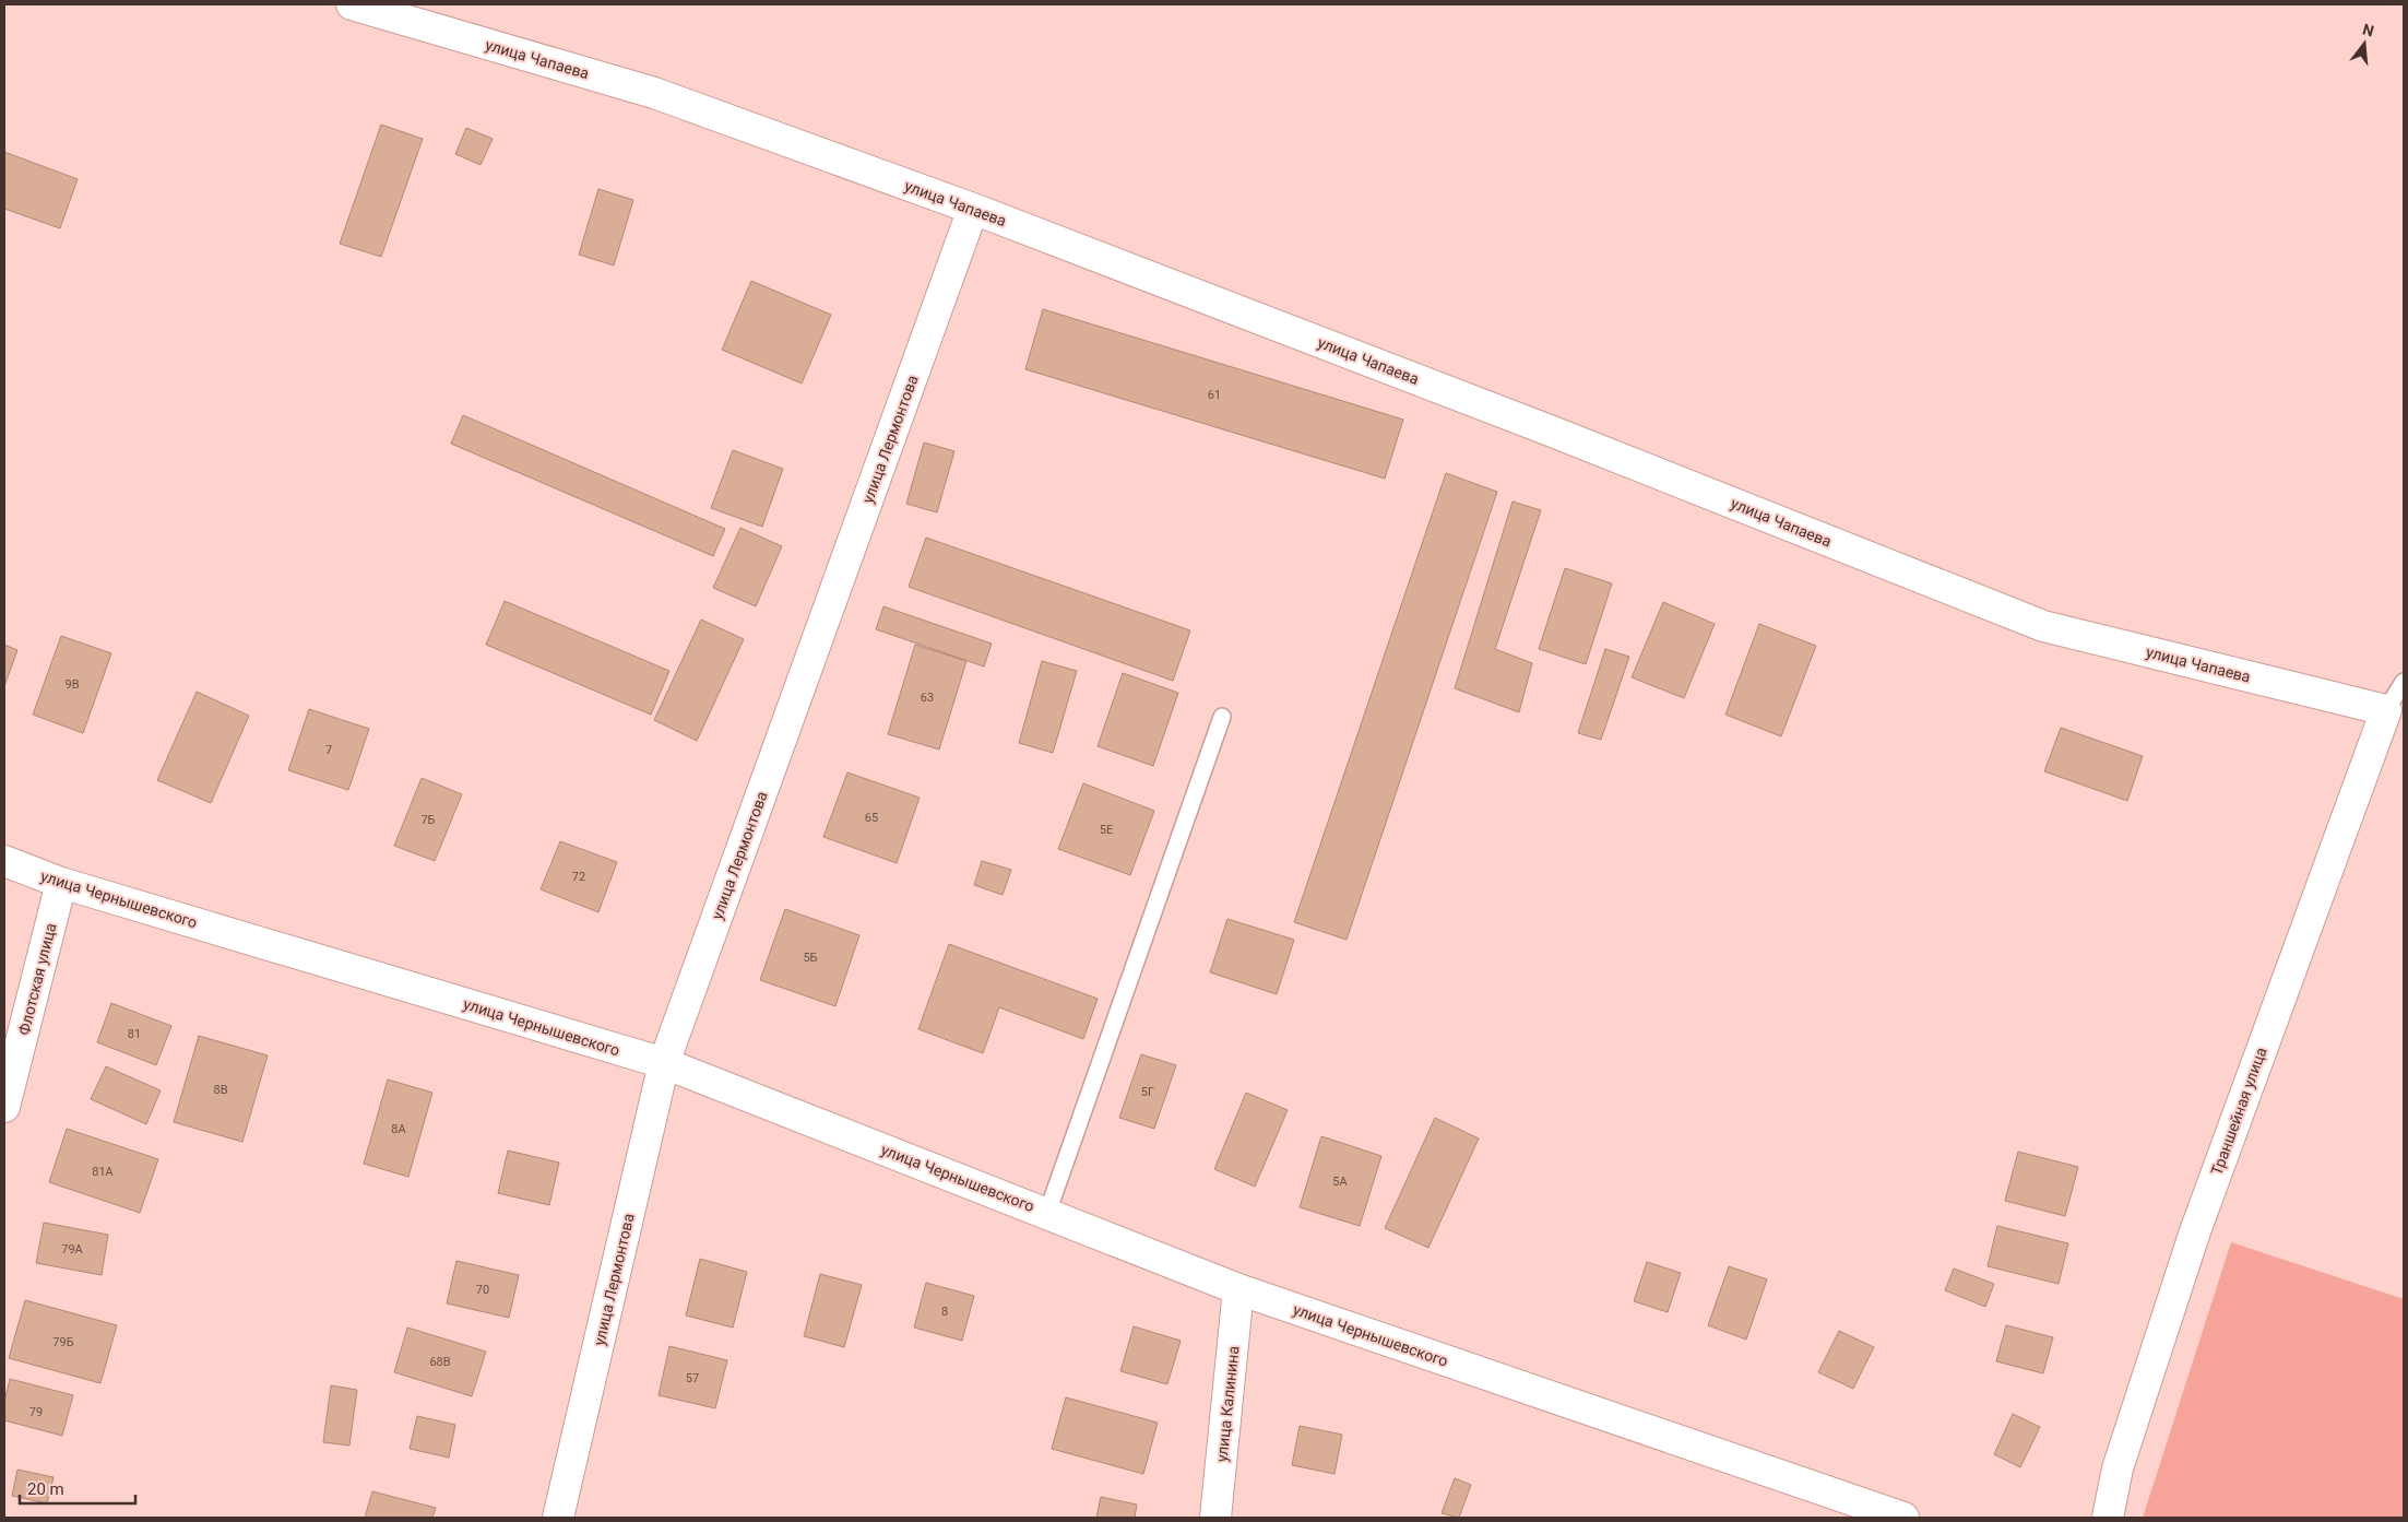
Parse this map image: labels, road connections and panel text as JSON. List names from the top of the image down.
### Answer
{
  "streets": {
    "street": [
      "улица Чапаева",
      "улица Лермонтова",
      "улица Чернышевского",
      "Флотская улица",
      "Траншейная улица",
      "улица Калинина"
    ]
  },
  "crossings": [
    ["улица Чапаева", "улица Лермонтова"],
    ["улица Чапаева", "Траншейная улица"],
    ["улица Лермонтова", "улица Чернышевского"],
    ["улица Чернышевского", "Флотская улица"],
    ["улица Чернышевского", "улица Калинина"]
  ],
  "house_numbers": [
    "61",
    "9В",
    "63",
    "7",
    "65",
    "7Б",
    "5Е",
    "72",
    "5Б",
    "81",
    "8В",
    "5Г",
    "8А",
    "81А",
    "5А",
    "79А",
    "70",
    "8",
    "79Б",
    "68В",
    "57",
    "79"
  ],
  "scale_bar": "20 m",
  "north": "top"
}
